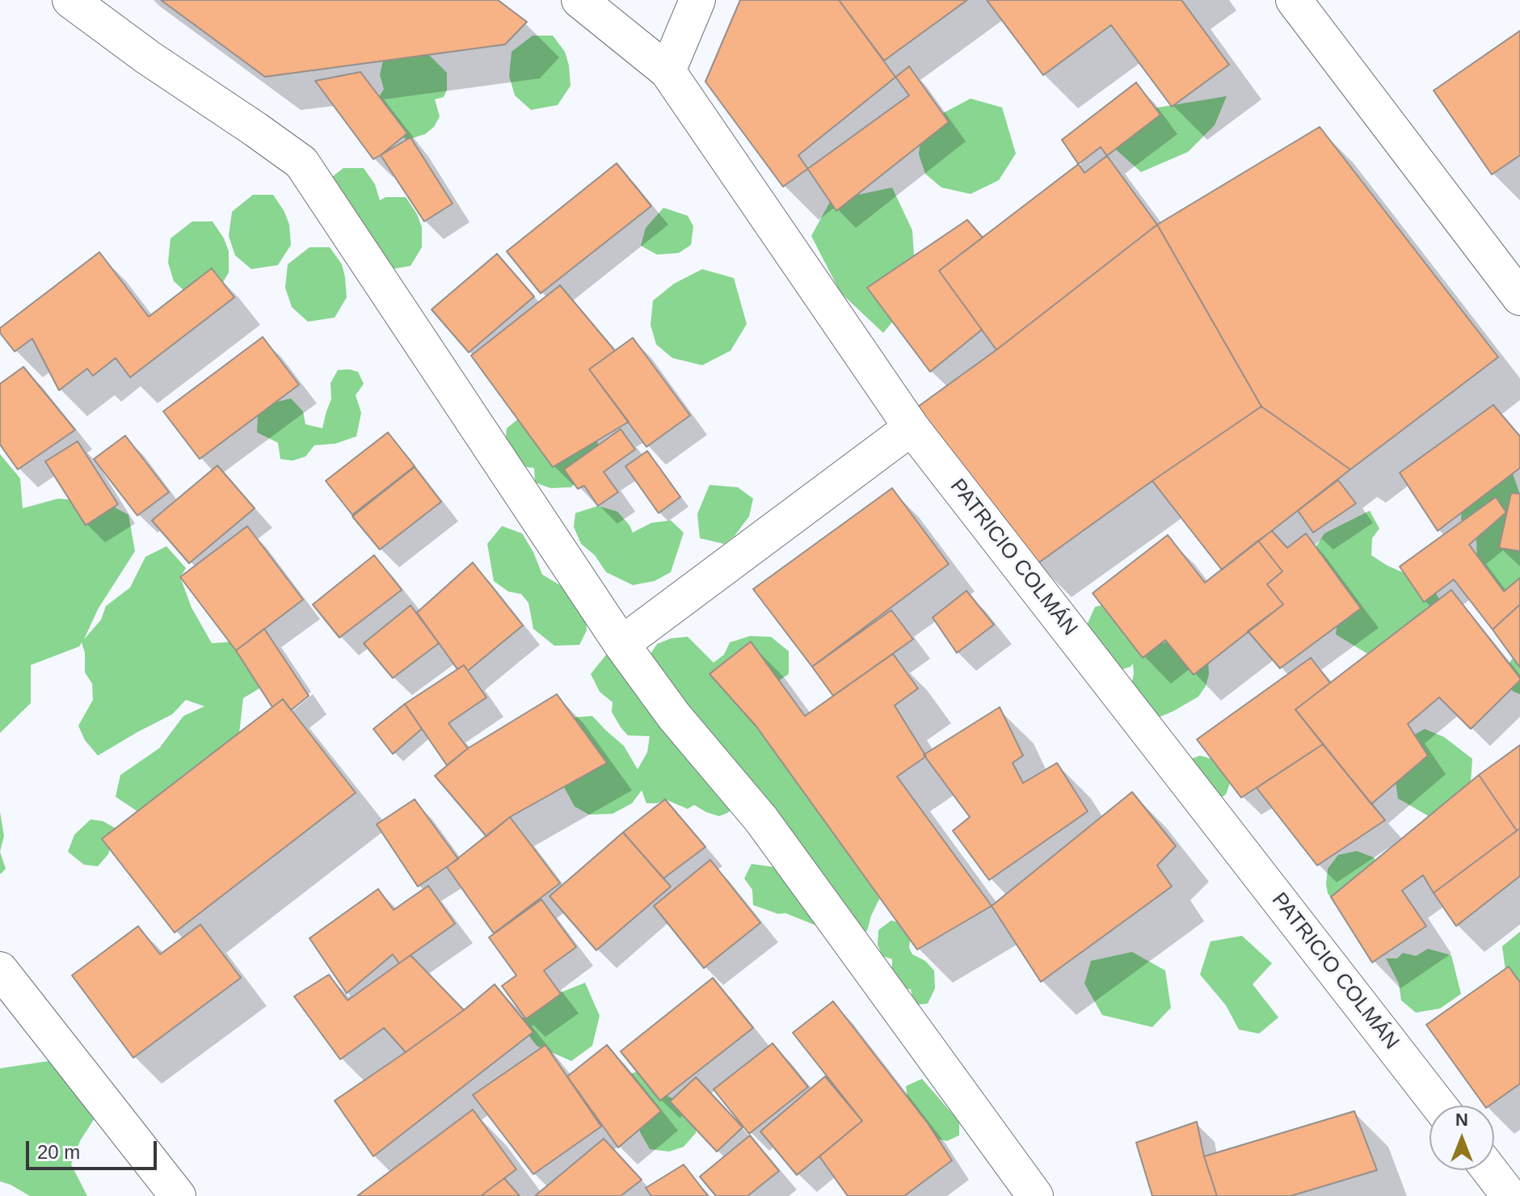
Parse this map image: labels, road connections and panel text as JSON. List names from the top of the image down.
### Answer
{
  "streets": {
    "street": ["PATRICIO COLMÁN"]
  },
  "scale_bar": "20 m",
  "north": "top"
}
